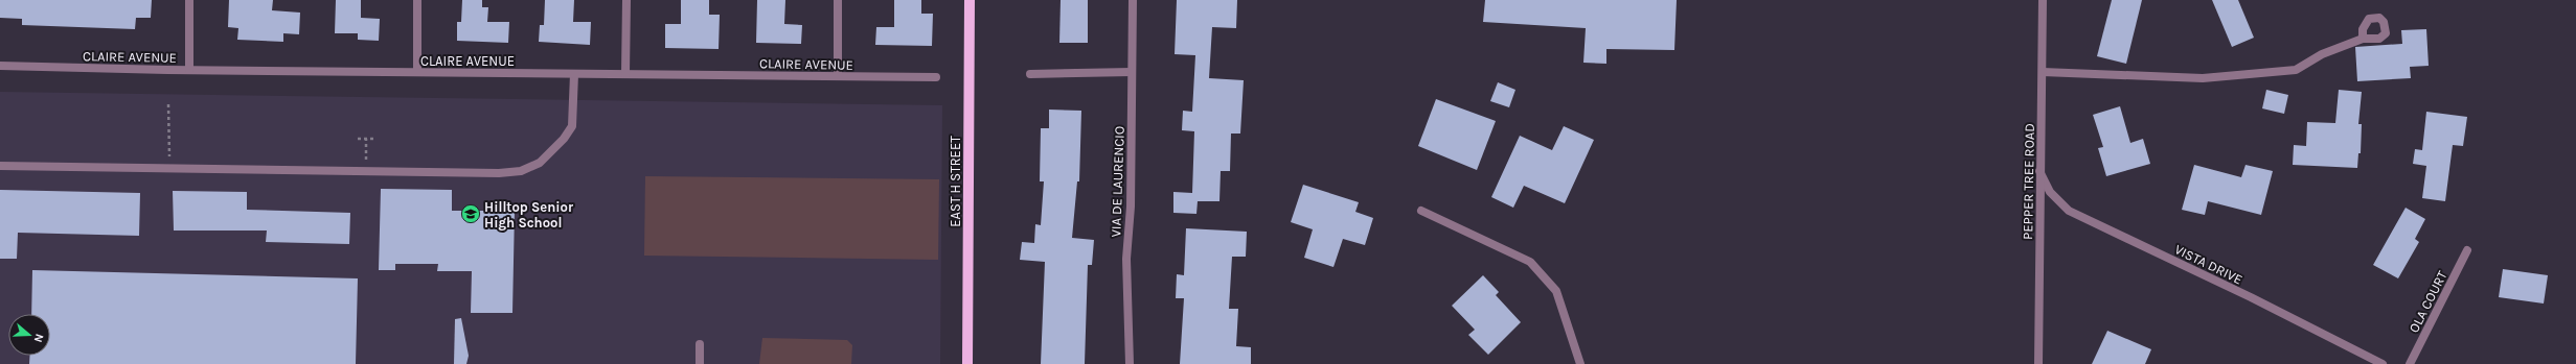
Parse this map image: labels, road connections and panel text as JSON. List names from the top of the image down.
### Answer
{
  "streets": {
    "main road": ["EAST H STREET"],
    "street": [
      "CLAIRE AVENUE",
      "VIA DE LAURENCIO",
      "PEPPER TREE ROAD",
      "VISTA DRIVE",
      "OLA COURT"
    ]
  },
  "crossings": [
    ["PEPPER TREE ROAD", "VISTA DRIVE"]
  ],
  "places": {
    "school or university": ["Hilltop Senior High School"]
  },
  "north": "right"
}
